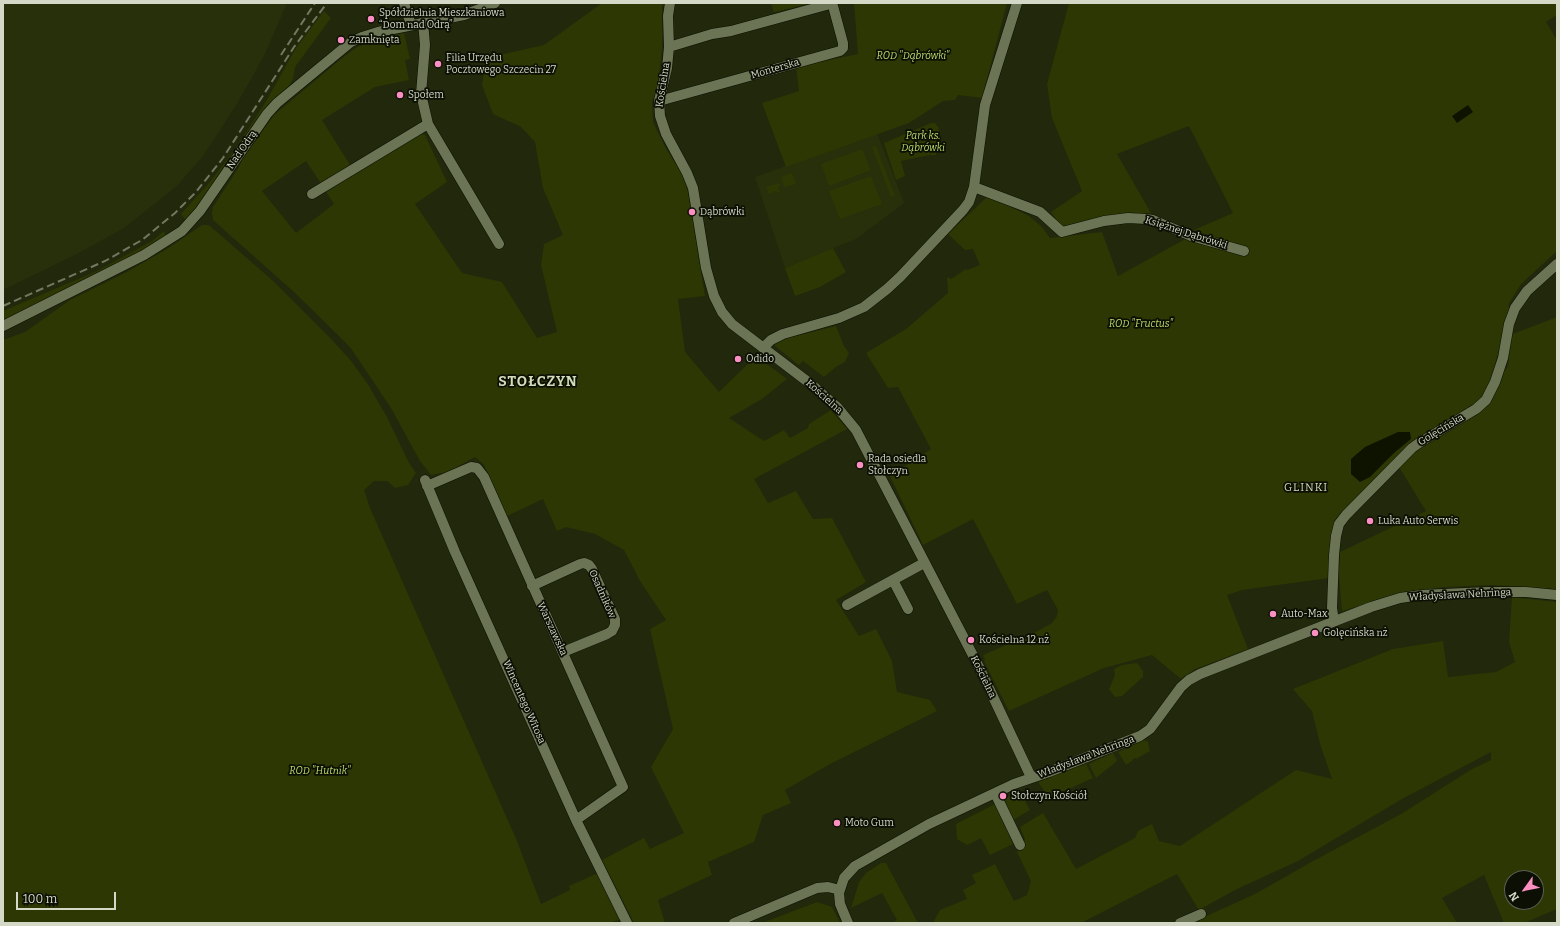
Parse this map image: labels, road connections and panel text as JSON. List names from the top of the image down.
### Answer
{
  "streets": {
    "street": [
      "Monterska",
      "Kościelna",
      "Nad Odrą",
      "Księżnej Dąbrówki",
      "Golęcińska",
      "Osadników",
      "Władysława Nehringa",
      "Warszawska",
      "Wincentego Witosa"
    ]
  },
  "crossings": [
    ["Monterska", "Kościelna"],
    ["Kościelna", "Władysława Nehringa"],
    ["Golęcińska", "Władysława Nehringa"],
    ["Osadników", "Warszawska"],
    ["Warszawska", "Wincentego Witosa"]
  ],
  "districts": ["STOŁCZYN", "GLINKI"],
  "parks": [
    "ROD \"Dąbrówki\"",
    "Park ks. Dąbrówki",
    "ROD \"Fructus\"",
    "ROD \"Hutnik\""
  ],
  "places": [
    "Spółdzielnia Mieszkaniowa “Dom nad Odrą”",
    "Zamknięta",
    "Filia Urzędu Pocztowego Szczecin 27",
    "Społem",
    "Dąbrówki",
    "Odido",
    "Rada osiedla Stołczyn",
    "Luka Auto Serwis",
    "Auto-Max",
    "Golęcińska nż",
    "Kościelna 12 nż",
    "Stołczyn Kościół",
    "Moto Gum"
  ],
  "scale_bar": "100 m",
  "north": "bottom left"
}
